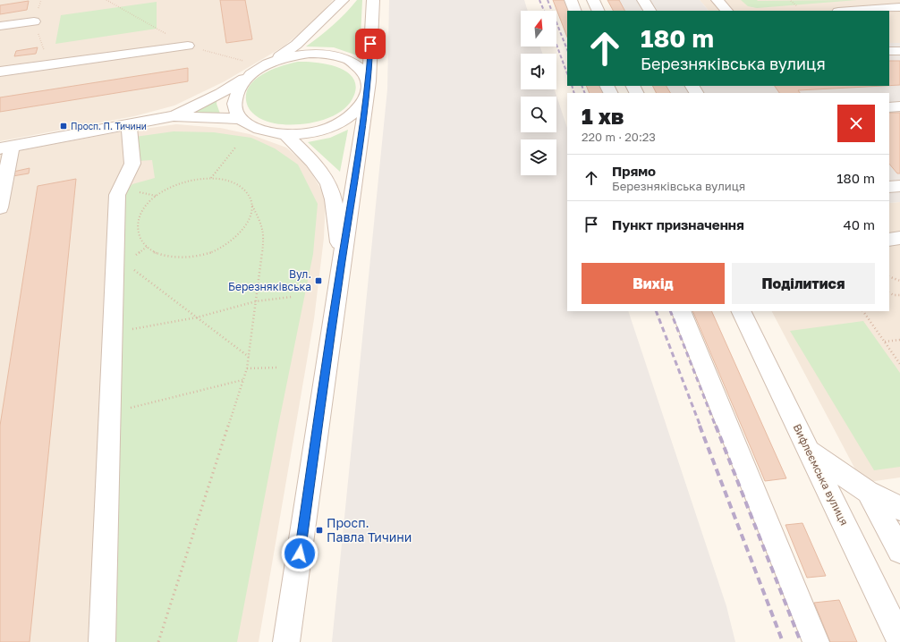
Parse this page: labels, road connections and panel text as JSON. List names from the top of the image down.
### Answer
{
  "streets": {
    "street": ["Вифлеємська вулиця"]
  },
  "places": {
    "transit": ["Просп. П. Тичини", "Вул. Березняківська", "Просп. Павла Тичини"]
  },
  "north": "top",
  "page": {
    "turn": ["180 m", "Березняківська вулиця"],
    "heading": ["1 хв", "220 m · 20:23"],
    "list": [
      {
        "name": "Прямо",
        "note": "Березняківська вулиця",
        "value": "180 m"
      },
      {
        "name": "Пункт призначення",
        "value": "40 m"
      }
    ],
    "buttons": ["Вихід", "Поділитися"]
  }
}
